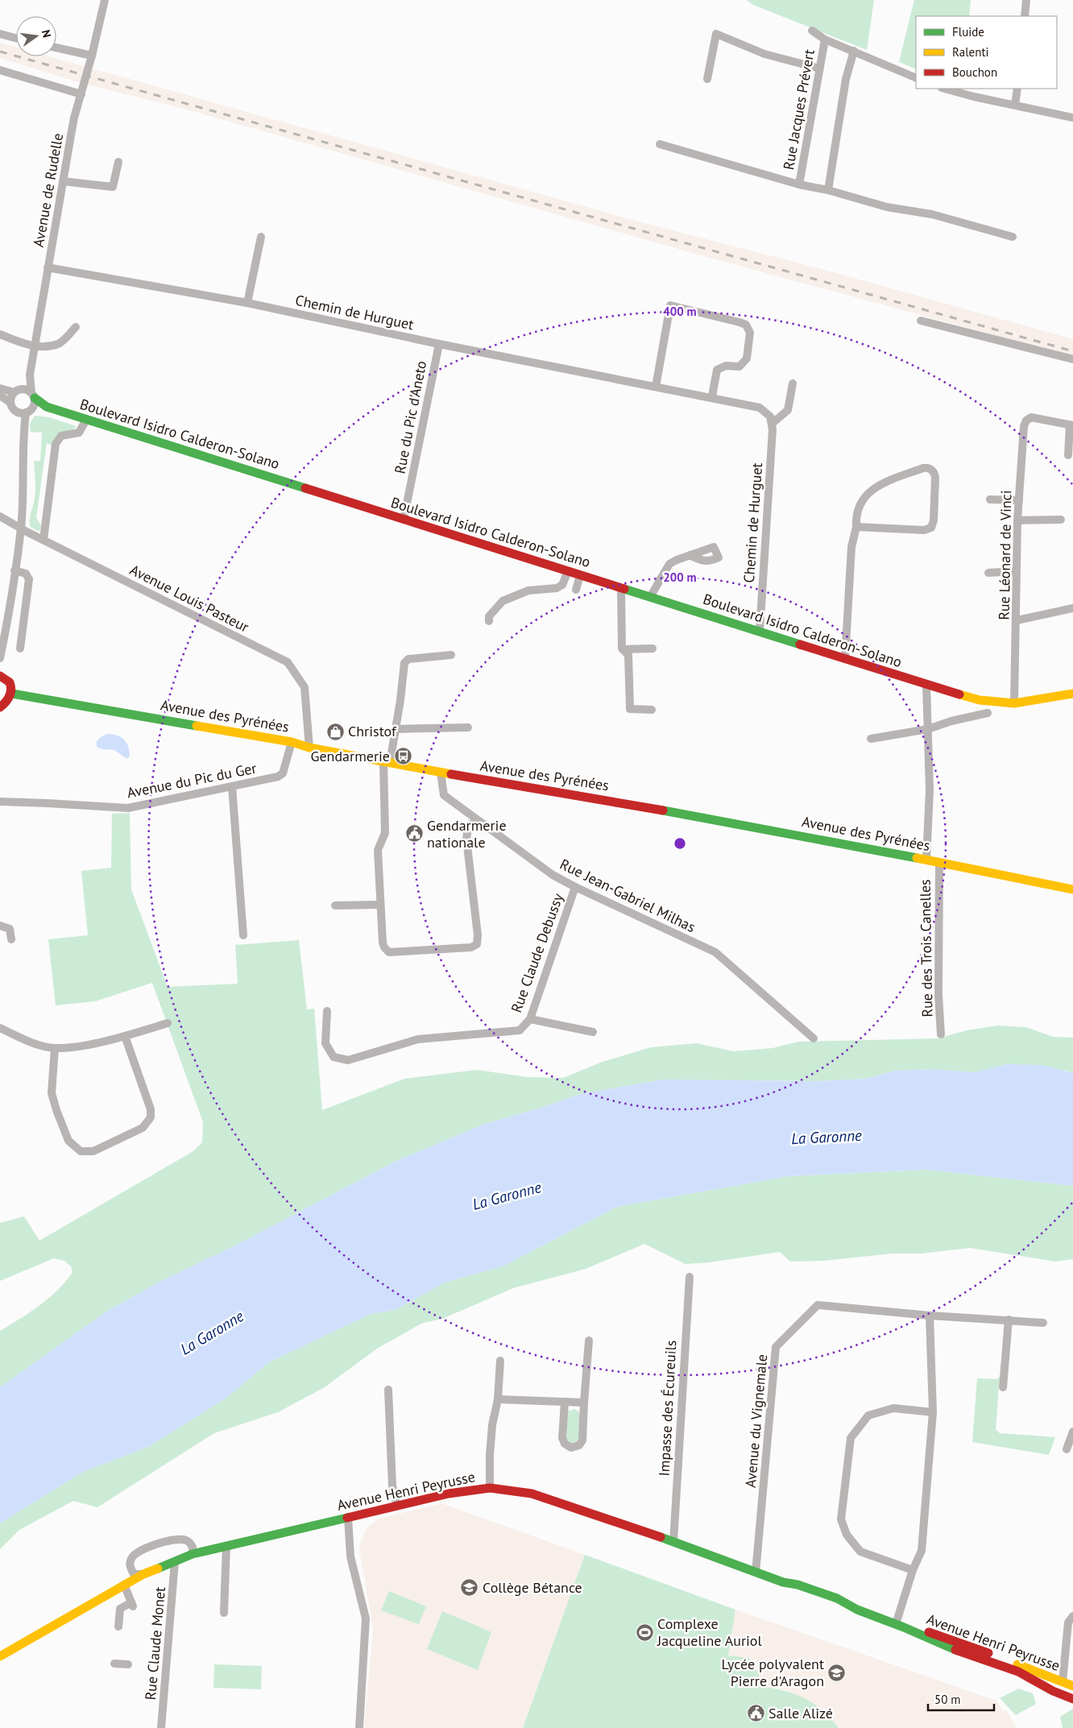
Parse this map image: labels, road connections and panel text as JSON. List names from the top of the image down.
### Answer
{
  "streets": {
    "street": [
      "Rue Jacques Prévert",
      "Avenue de Rudelle",
      "Chemin de Hurguet",
      "Rue du Pic d'Aneto",
      "Boulevard Isidro Calderon-Solano",
      "Rue Léonard de Vinci",
      "Avenue Louis Pasteur",
      "Avenue des Pyrénées",
      "Avenue du Pic du Ger",
      "Rue Jean-Gabriel Milhas",
      "Rue des Trois Canelles",
      "Rue Claude Debussy",
      "Impasse des Écureuils",
      "Avenue du Vignemale",
      "Avenue Henri Peyrusse",
      "Rue Claude Monet"
    ]
  },
  "crossings": [
    ["Avenue de Rudelle", "Chemin de Hurguet"],
    ["Avenue de Rudelle", "Boulevard Isidro Calderon-Solano"],
    ["Chemin de Hurguet", "Rue du Pic d'Aneto"],
    ["Chemin de Hurguet", "Boulevard Isidro Calderon-Solano"],
    ["Rue du Pic d'Aneto", "Boulevard Isidro Calderon-Solano"],
    ["Boulevard Isidro Calderon-Solano", "Rue Léonard de Vinci"],
    ["Avenue Louis Pasteur", "Avenue des Pyrénées"],
    ["Avenue des Pyrénées", "Avenue du Pic du Ger"],
    ["Avenue des Pyrénées", "Rue Jean-Gabriel Milhas"],
    ["Avenue des Pyrénées", "Rue des Trois Canelles"],
    ["Rue Jean-Gabriel Milhas", "Rue Claude Debussy"],
    ["Impasse des Écureuils", "Avenue Henri Peyrusse"],
    ["Avenue du Vignemale", "Avenue Henri Peyrusse"],
    ["Avenue Henri Peyrusse", "Rue Claude Monet"]
  ],
  "water": ["La Garonne"],
  "places": {
    "shop": ["Christof"],
    "bus stop": ["Gendarmerie"],
    "public building": ["Gendarmerie nationale", "Salle Alizé"],
    "school or university": ["Collège Bétance", "Lycée polyvalent Pierre d'Aragon"],
    "sports": ["Complexe Jacqueline Auriol"]
  },
  "legend": ["Fluide", "Ralenti", "Bouchon"],
  "scale_bar": "50 m",
  "north": "right",
  "rings": ["400 m", "200 m"]
}
